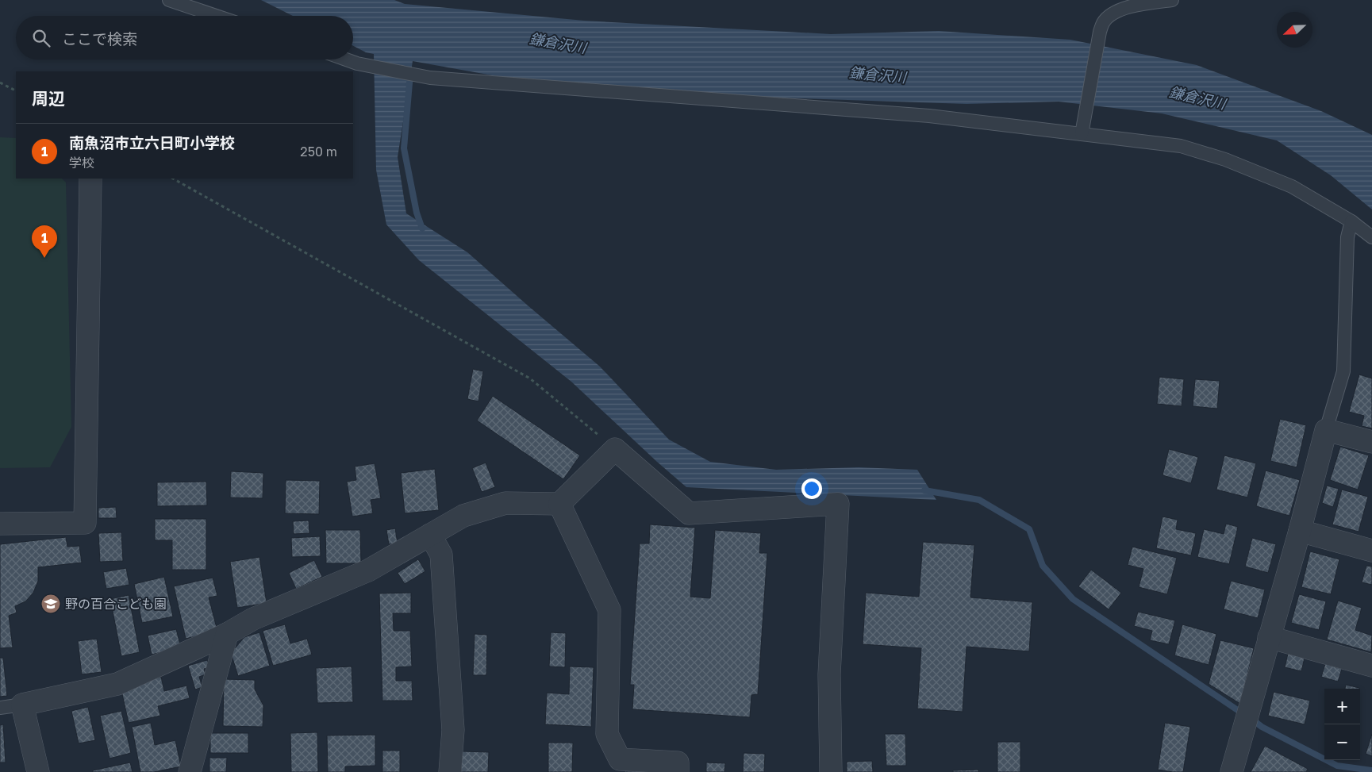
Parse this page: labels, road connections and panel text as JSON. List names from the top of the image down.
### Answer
{
  "water": ["鎌倉沢川"],
  "places": {
    "school or university": ["野の百合こども園"]
  },
  "north": "bottom left",
  "page": {
    "search": "ここで検索",
    "heading": "周辺",
    "list": [
      {
        "mark": "1",
        "name": "南魚沼市立六日町小学校",
        "note": "学校",
        "value": "250 m"
      }
    ],
    "pins": "1",
    "map_buttons": ["+", "−"]
  }
}
